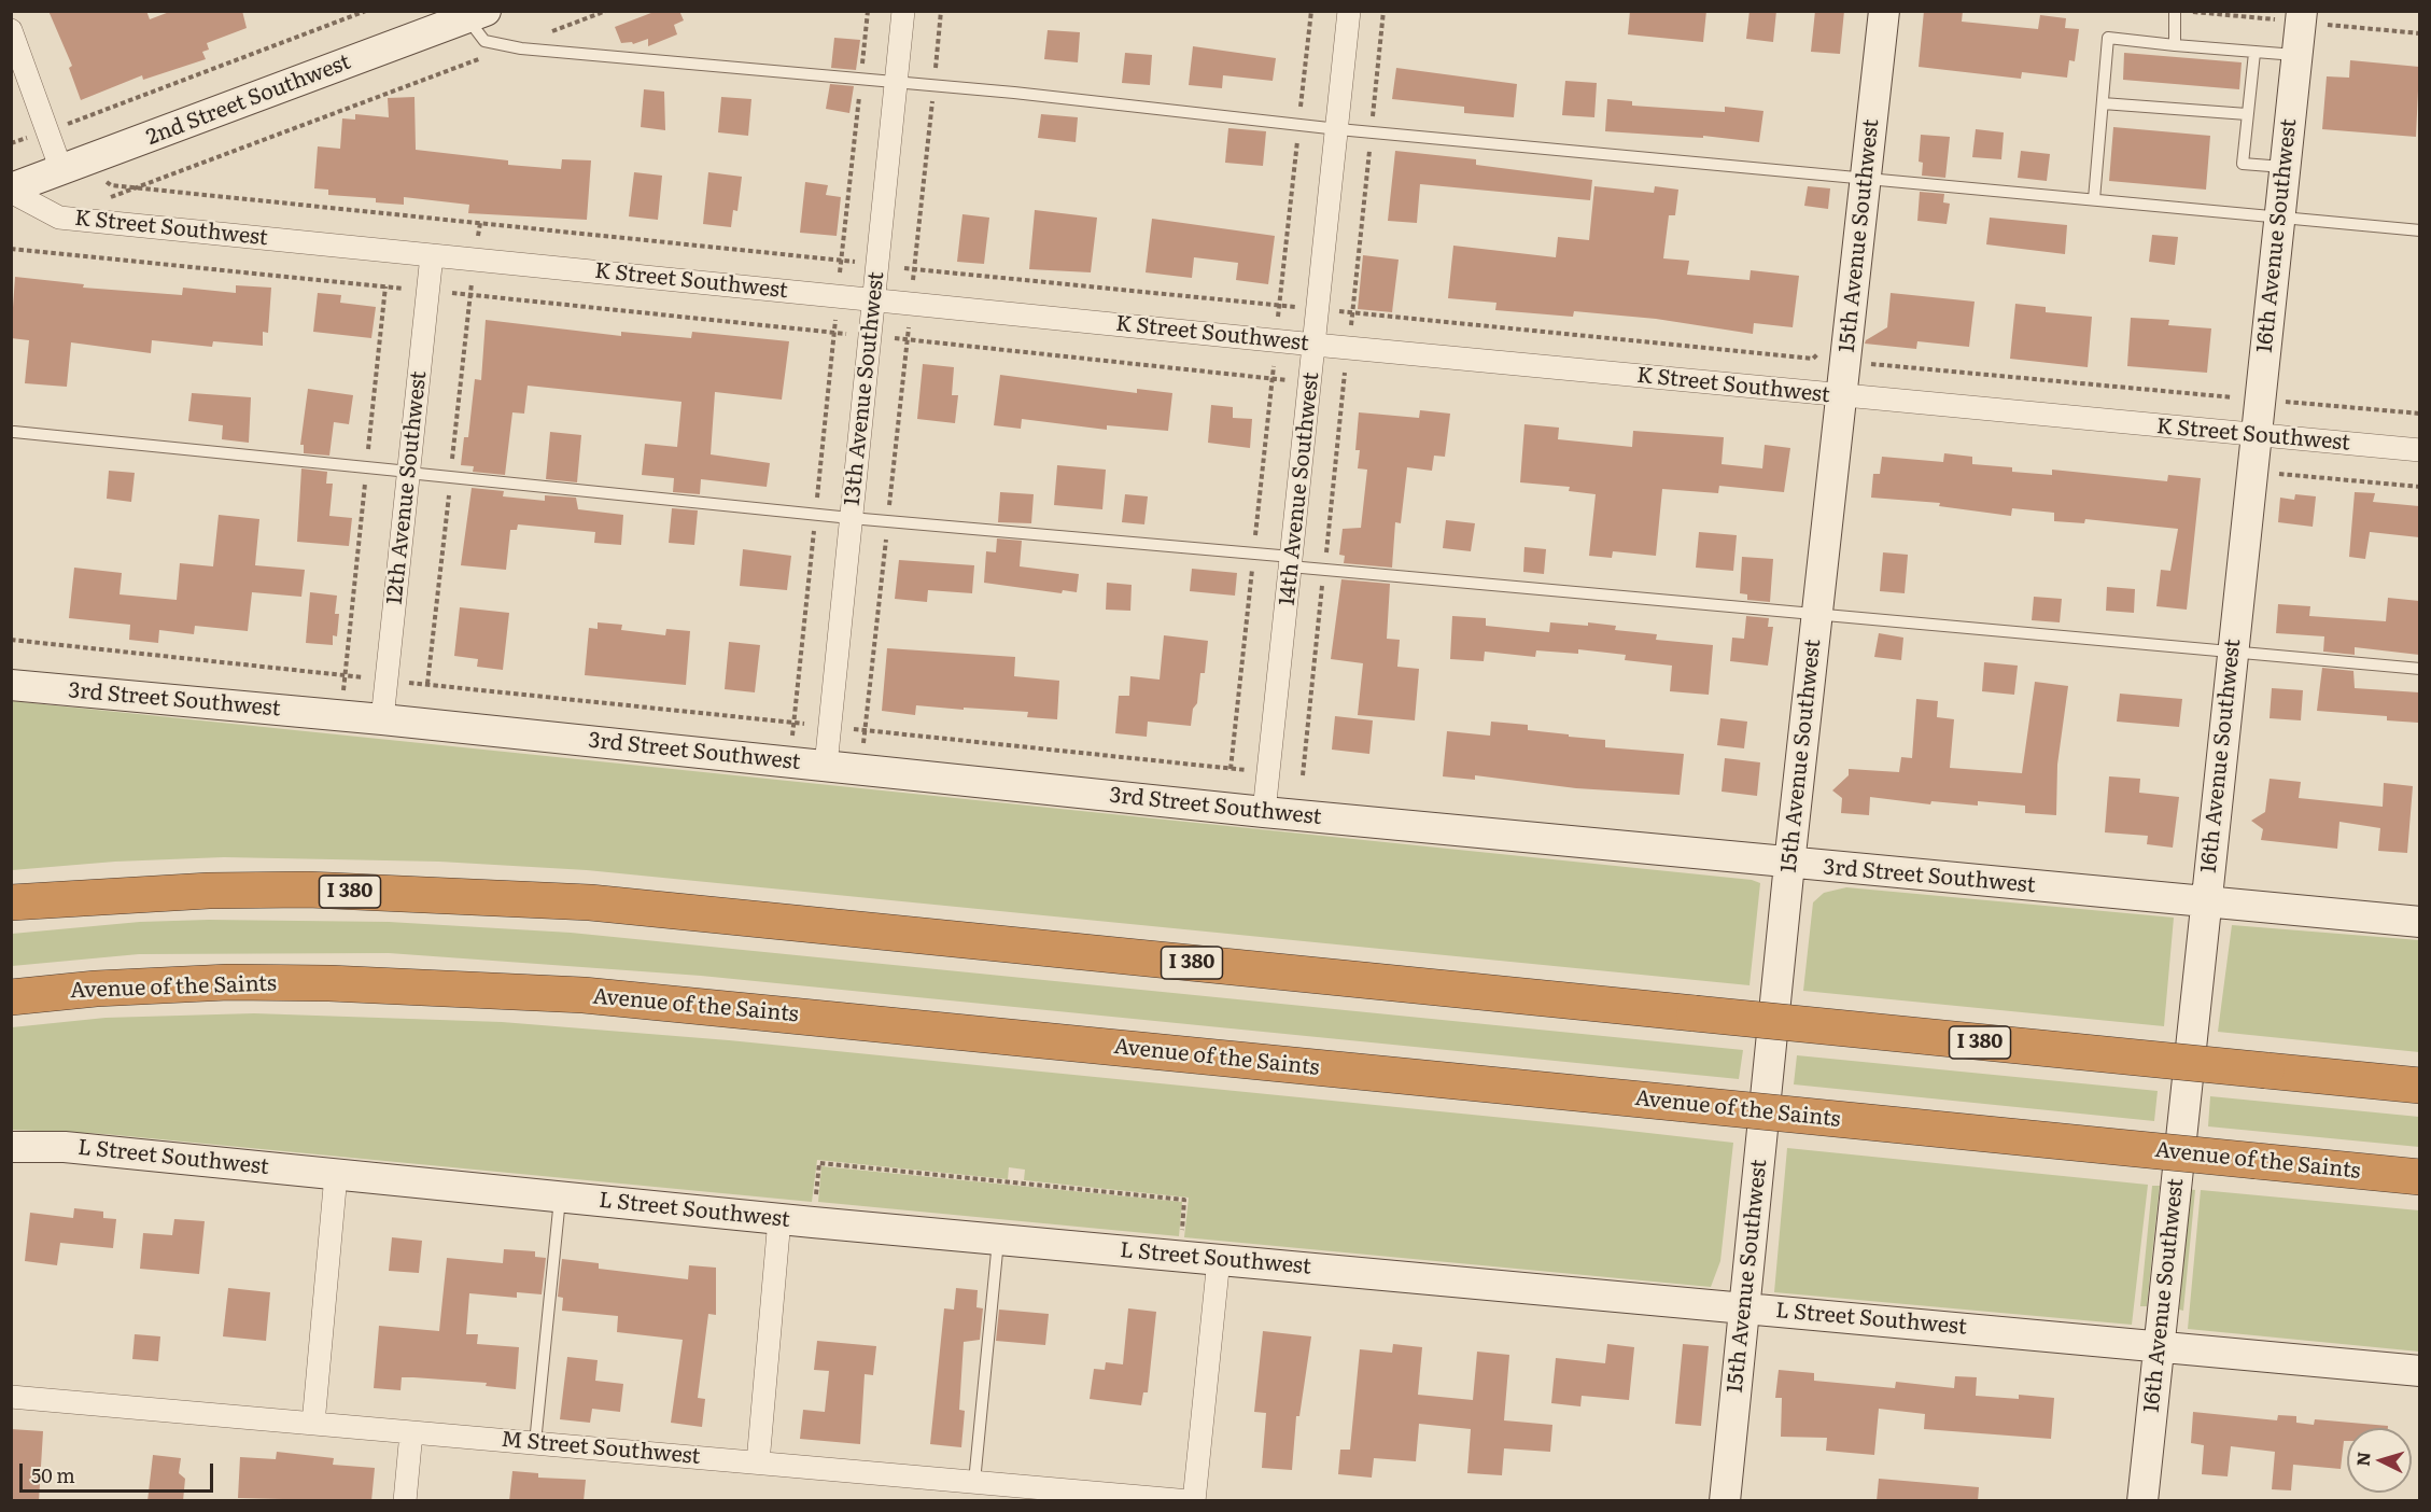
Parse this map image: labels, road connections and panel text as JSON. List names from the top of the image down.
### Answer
{
  "streets": {
    "highway": ["I 380", "Avenue of the Saints"],
    "street": [
      "2nd Street Southwest",
      "K Street Southwest",
      "15th Avenue Southwest",
      "16th Avenue Southwest",
      "13th Avenue Southwest",
      "12th Avenue Southwest",
      "14th Avenue Southwest",
      "3rd Street Southwest",
      "L Street Southwest",
      "M Street Southwest"
    ]
  },
  "crossings": [
    ["2nd Street Southwest", "K Street Southwest"],
    ["K Street Southwest", "15th Avenue Southwest"],
    ["K Street Southwest", "16th Avenue Southwest"],
    ["K Street Southwest", "13th Avenue Southwest"],
    ["K Street Southwest", "12th Avenue Southwest"],
    ["K Street Southwest", "14th Avenue Southwest"],
    ["15th Avenue Southwest", "3rd Street Southwest"],
    ["15th Avenue Southwest", "L Street Southwest"],
    ["16th Avenue Southwest", "3rd Street Southwest"],
    ["16th Avenue Southwest", "L Street Southwest"],
    ["13th Avenue Southwest", "3rd Street Southwest"],
    ["12th Avenue Southwest", "3rd Street Southwest"],
    ["14th Avenue Southwest", "3rd Street Southwest"]
  ],
  "scale_bar": "50 m",
  "north": "left"
}
